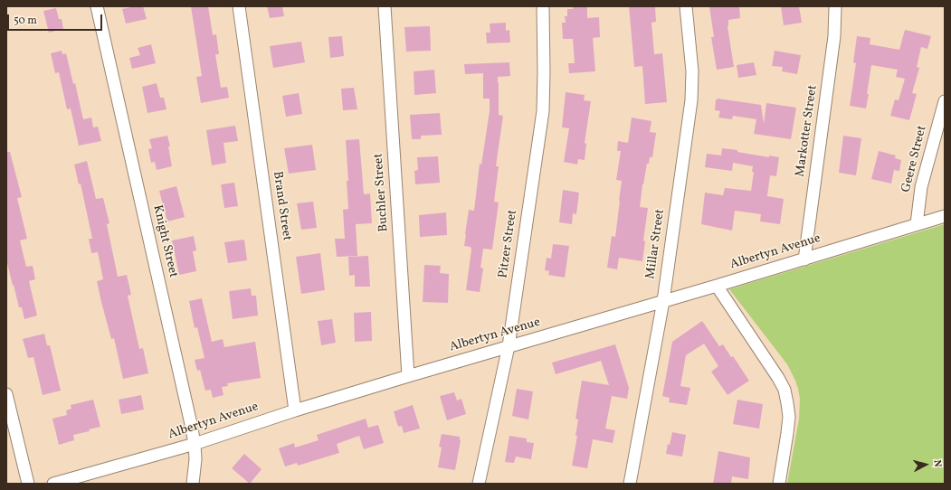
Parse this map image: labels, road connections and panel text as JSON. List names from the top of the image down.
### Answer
{
  "streets": {
    "street": [
      "Markotter Street",
      "Geere Street",
      "Buchler Street",
      "Brand Street",
      "Knight Street",
      "Pitzer Street",
      "Millar Street",
      "Albertyn Avenue"
    ]
  },
  "crossings": [
    ["Markotter Street", "Albertyn Avenue"],
    ["Geere Street", "Albertyn Avenue"],
    ["Buchler Street", "Albertyn Avenue"],
    ["Brand Street", "Albertyn Avenue"],
    ["Knight Street", "Albertyn Avenue"],
    ["Pitzer Street", "Albertyn Avenue"],
    ["Millar Street", "Albertyn Avenue"]
  ],
  "scale_bar": "50 m",
  "north": "right"
}
